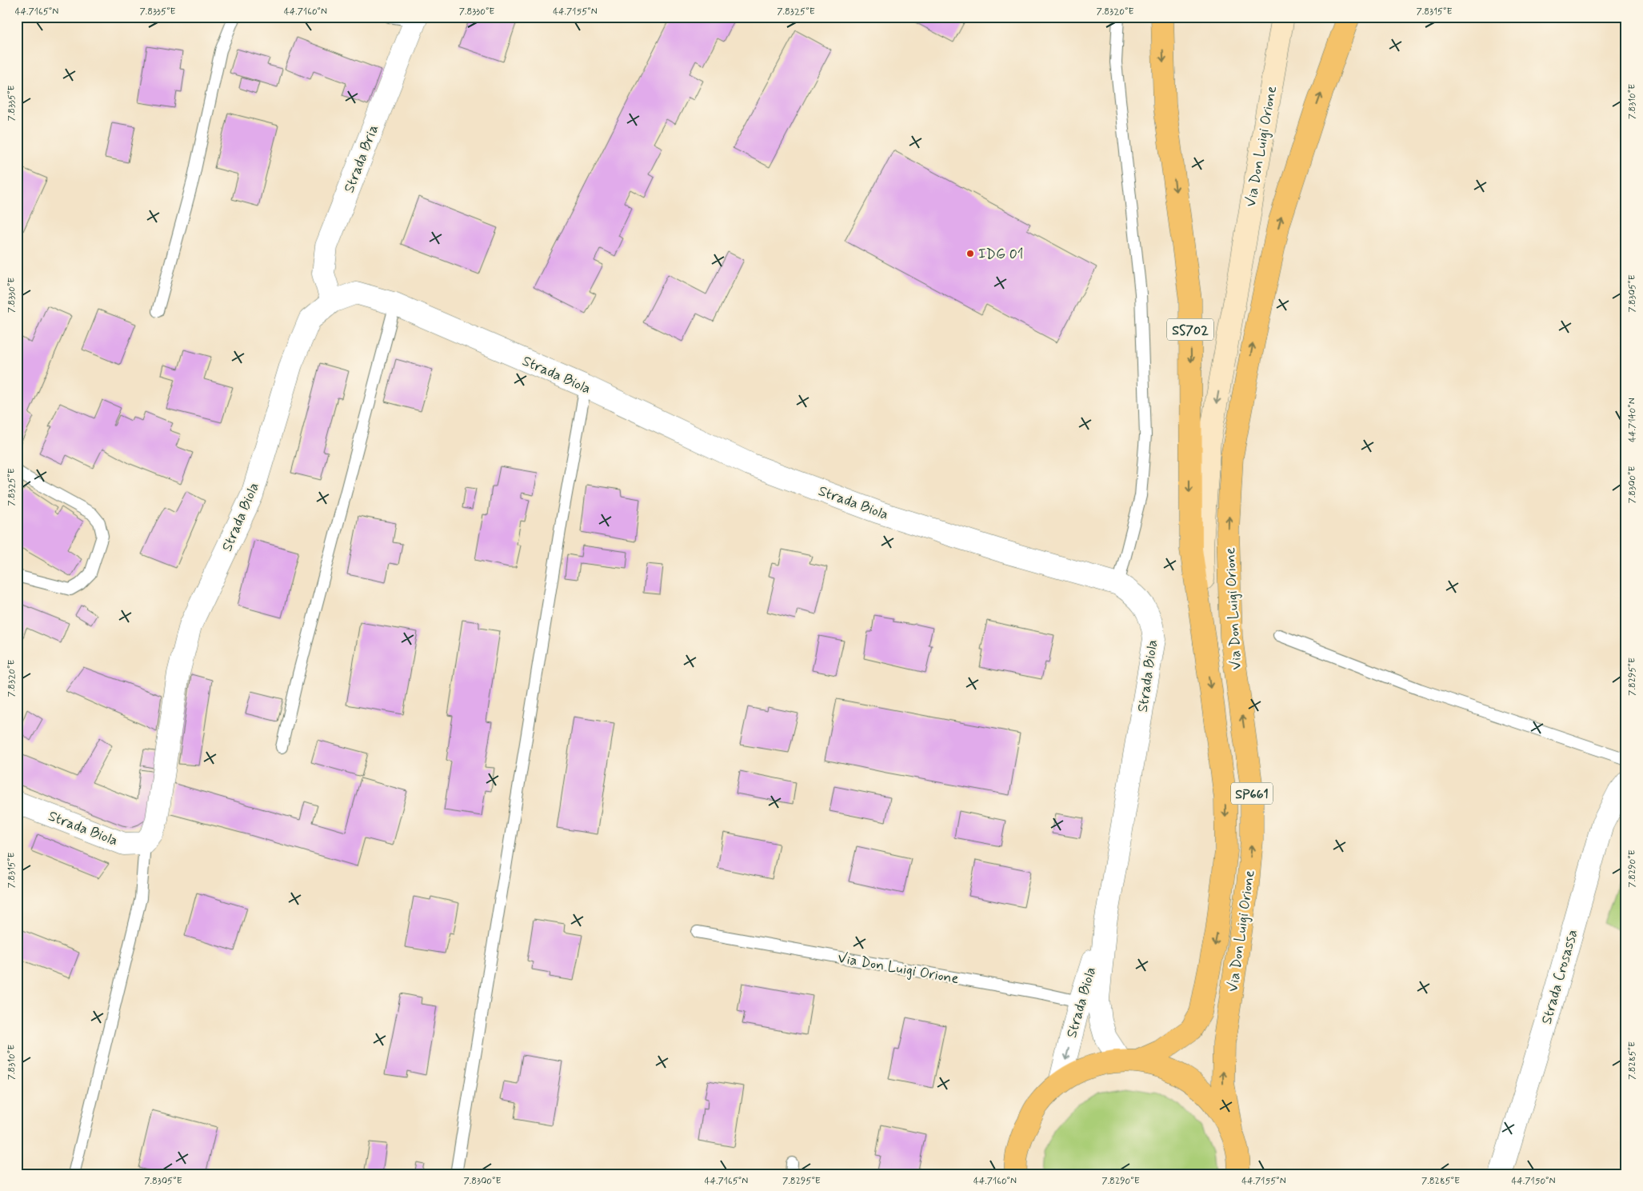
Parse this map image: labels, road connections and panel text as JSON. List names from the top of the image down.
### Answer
{
  "streets": {
    "main road": ["Via Don Luigi Orione", "SS702", "SP661"],
    "street": ["Strada Bria", "Strada Biola", "Strada Crosassa"]
  },
  "crossings": [
    ["Via Don Luigi Orione", "SS702"],
    ["Via Don Luigi Orione", "Strada Biola"],
    ["Via Don Luigi Orione", "SP661"],
    ["Strada Bria", "Strada Biola"],
    ["Strada Biola", "SP661"]
  ],
  "places": ["IDG 01"],
  "coordinates": [
    "44.7165°N",
    "7.8335°E",
    "44.7160°N",
    "7.8330°E",
    "44.7155°N",
    "7.8325°E",
    "7.8320°E",
    "7.8315°E",
    "7.8310°E",
    "7.8305°E",
    "44.7140°N",
    "7.8300°E",
    "7.8295°E",
    "7.8290°E",
    "7.8285°E",
    "44.7150°N"
  ]
}
